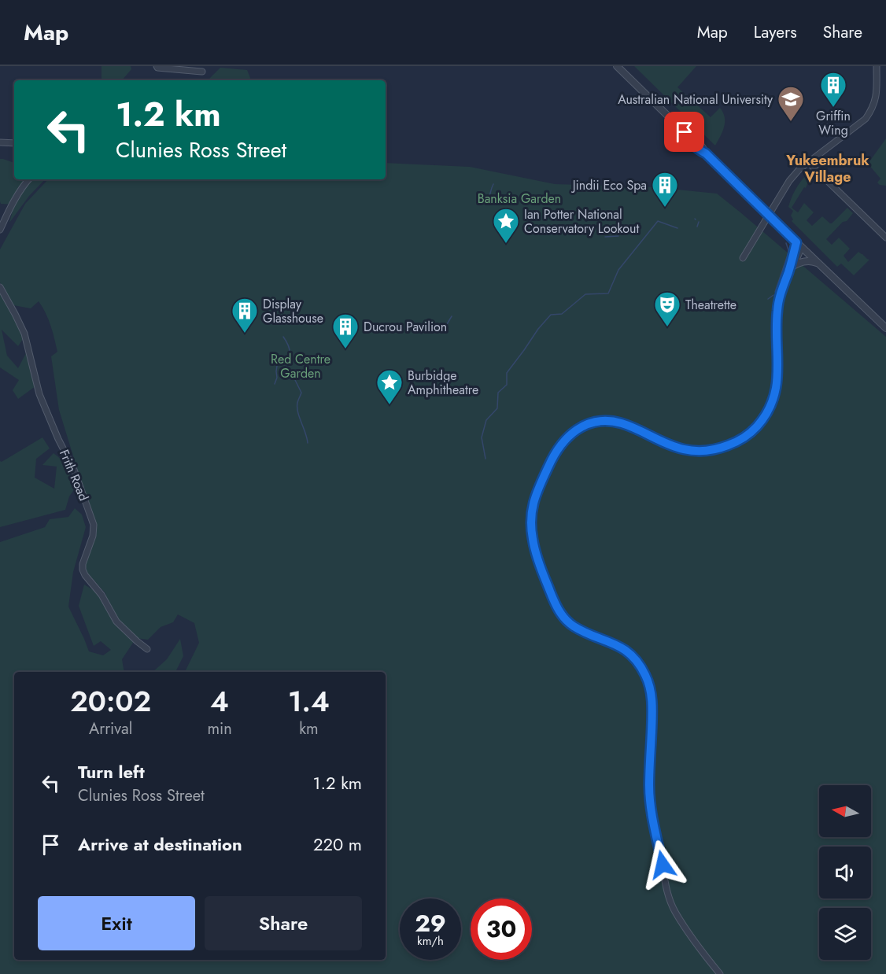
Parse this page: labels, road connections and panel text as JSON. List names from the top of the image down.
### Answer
{
  "streets": {
    "street": ["Frith Road"]
  },
  "districts": ["Yukeembruk Village"],
  "parks": ["Banksia Garden", "Red Centre Garden"],
  "places": {
    "building": [
      "Griffin Wing",
      "Jindii Eco Spa",
      "Display Glasshouse",
      "Ducrou Pavilion"
    ],
    "school or university": ["Australian National University"],
    "place": ["Ian Potter National Conservatory Lookout", "Burbidge Amphitheatre"],
    "theatre": ["Theatrette"]
  },
  "north": "left",
  "page": {
    "header": "Map",
    "nav": ["Map", "Layers", "Share"],
    "turn": ["1.2 km", "Clunies Ross Street"],
    "eta": [
      "20:02",
      "Arrival",
      "4",
      "min",
      "1.4",
      "km"
    ],
    "list": [
      {
        "name": "Turn left",
        "note": "Clunies Ross Street",
        "value": "1.2 km"
      },
      {
        "name": "Arrive at destination",
        "value": "220 m"
      }
    ],
    "buttons": ["Exit", "Share"],
    "speed": "29 km/h",
    "limit": "30"
  }
}
